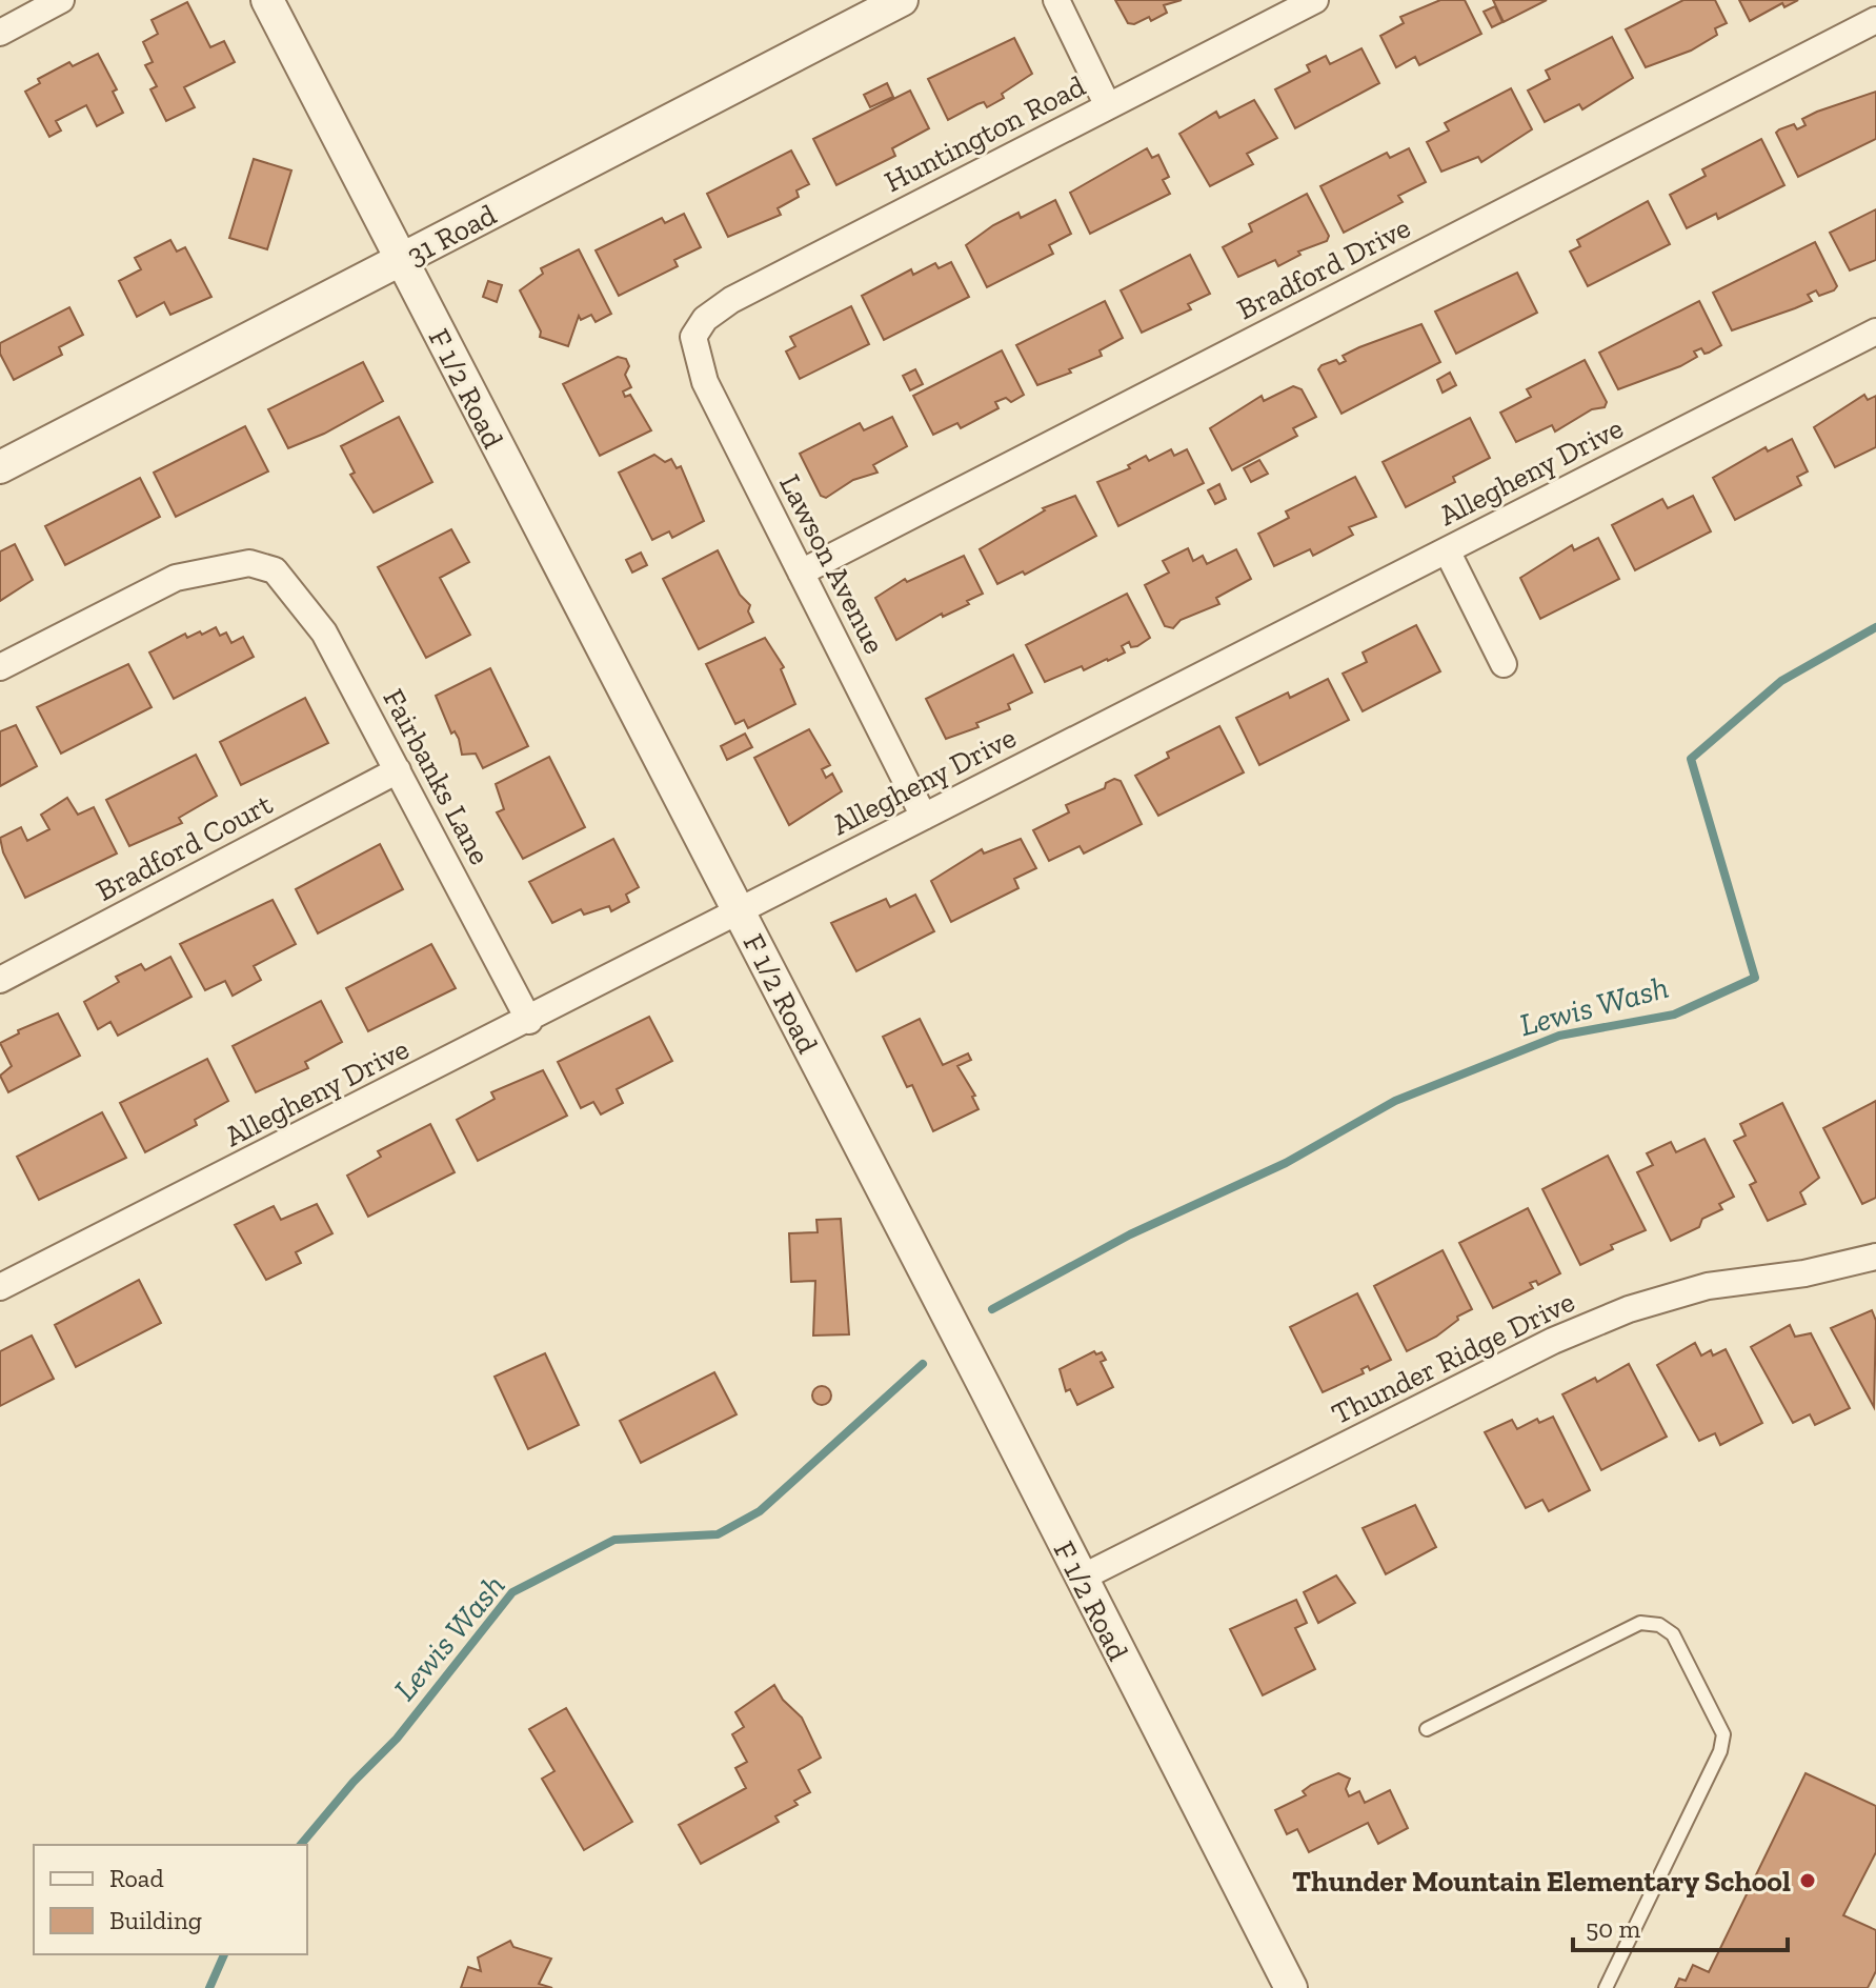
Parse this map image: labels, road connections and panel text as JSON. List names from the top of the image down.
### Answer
{
  "streets": {
    "street": [
      "Huntington Road",
      "31 Road",
      "Bradford Drive",
      "F 1/2 Road",
      "Allegheny Drive",
      "Lawson Avenue",
      "Fairbanks Lane",
      "Bradford Court",
      "Thunder Ridge Drive"
    ]
  },
  "crossings": [
    ["Huntington Road", "Lawson Avenue"],
    ["31 Road", "F 1/2 Road"],
    ["Bradford Drive", "Lawson Avenue"],
    ["F 1/2 Road", "Allegheny Drive"],
    ["F 1/2 Road", "Thunder Ridge Drive"],
    ["Allegheny Drive", "Lawson Avenue"],
    ["Allegheny Drive", "Fairbanks Lane"],
    ["Fairbanks Lane", "Bradford Court"]
  ],
  "water": ["Lewis Wash"],
  "places": ["Thunder Mountain Elementary School"],
  "legend": ["Road", "Building"],
  "scale_bar": "50 m"
}
